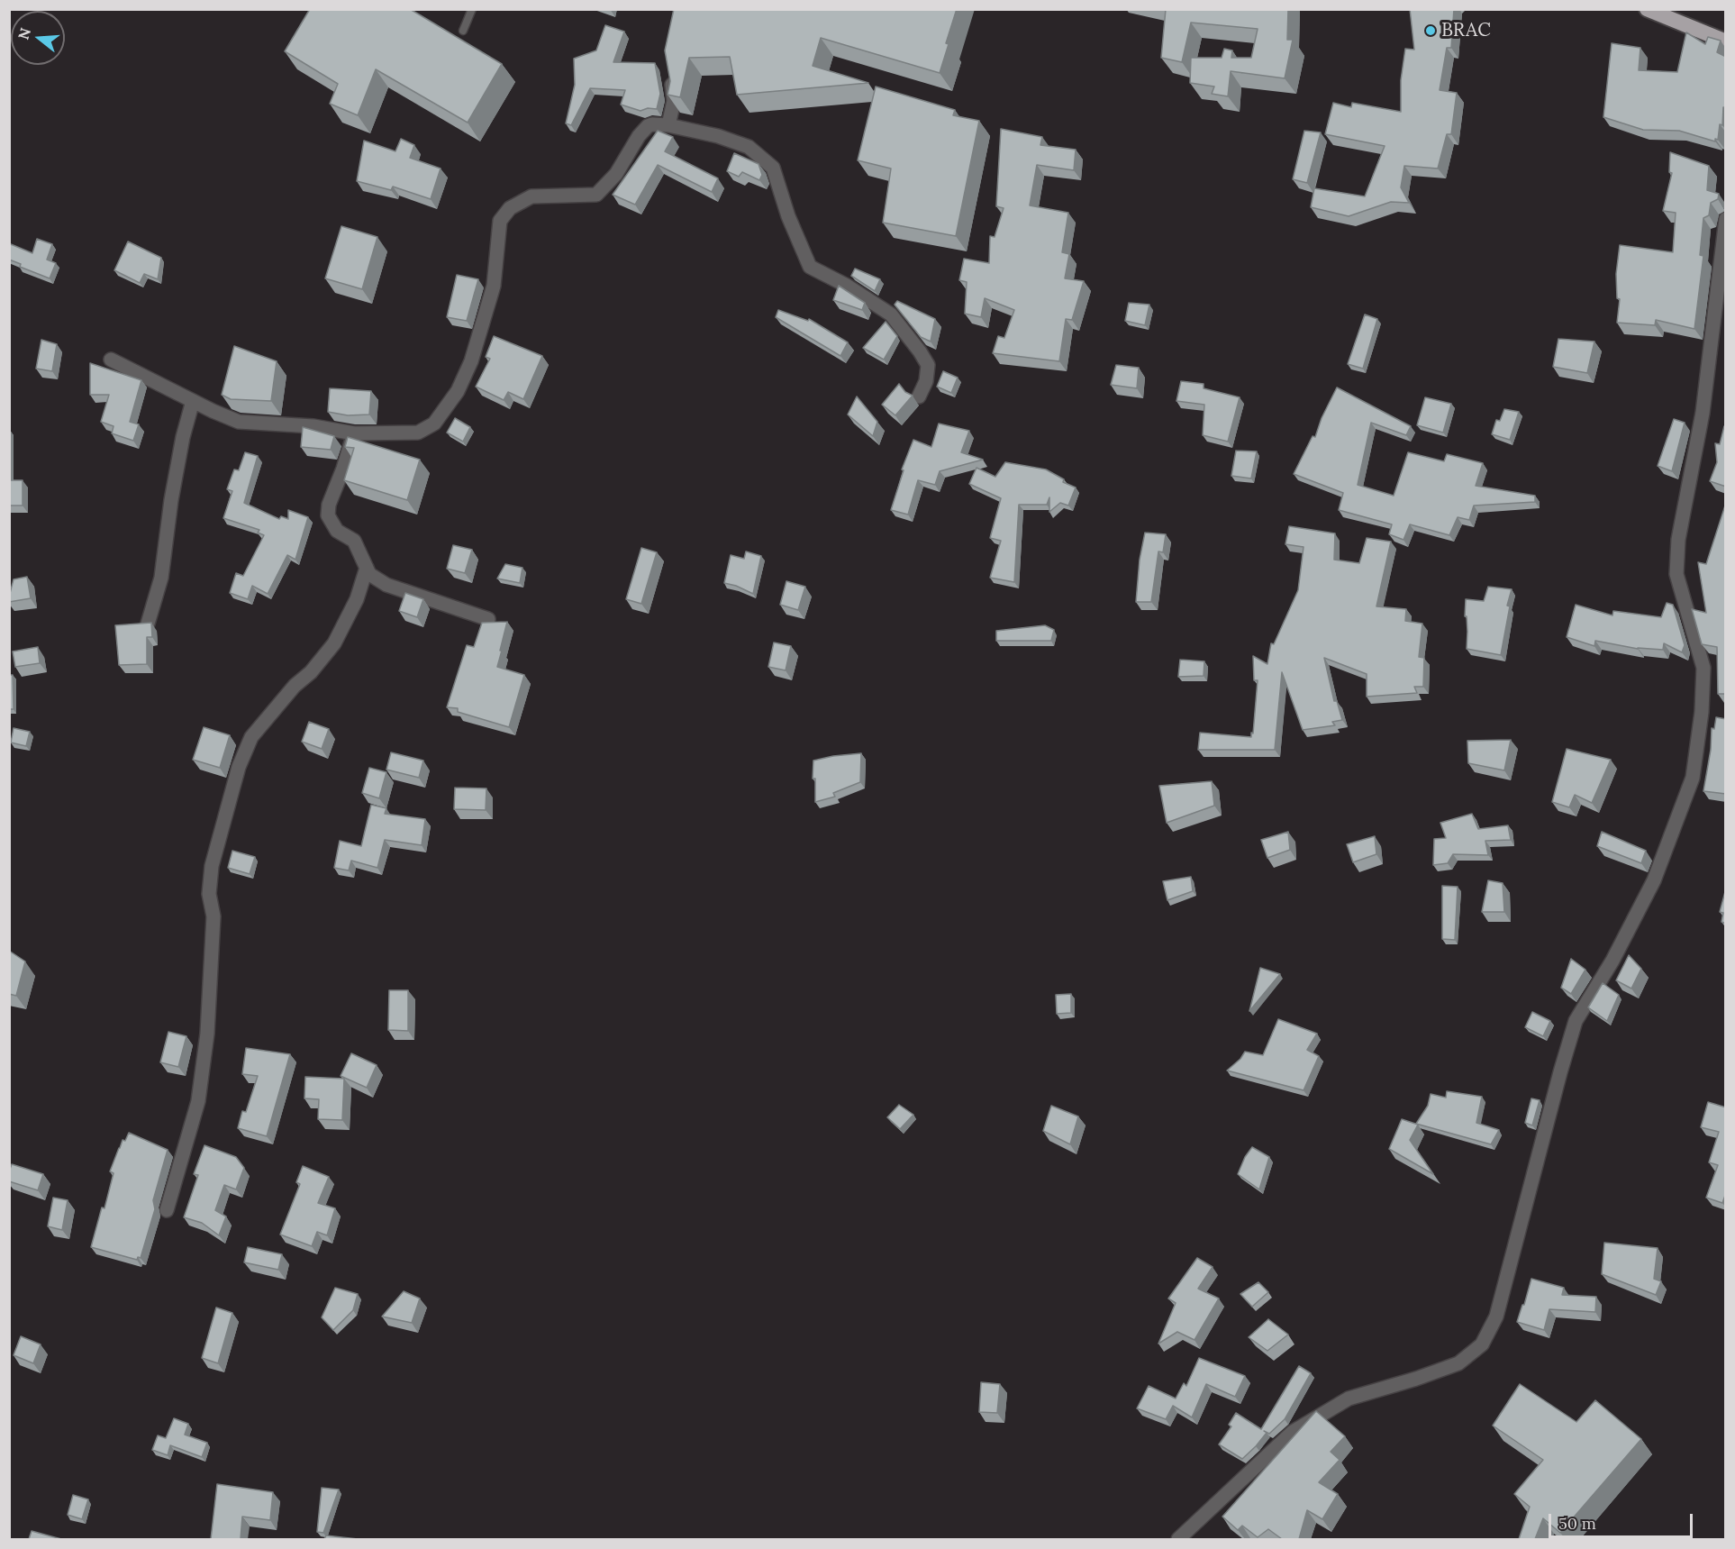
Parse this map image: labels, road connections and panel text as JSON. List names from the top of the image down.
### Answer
{
  "places": ["BRAC"],
  "scale_bar": "50 m",
  "north": "left"
}
